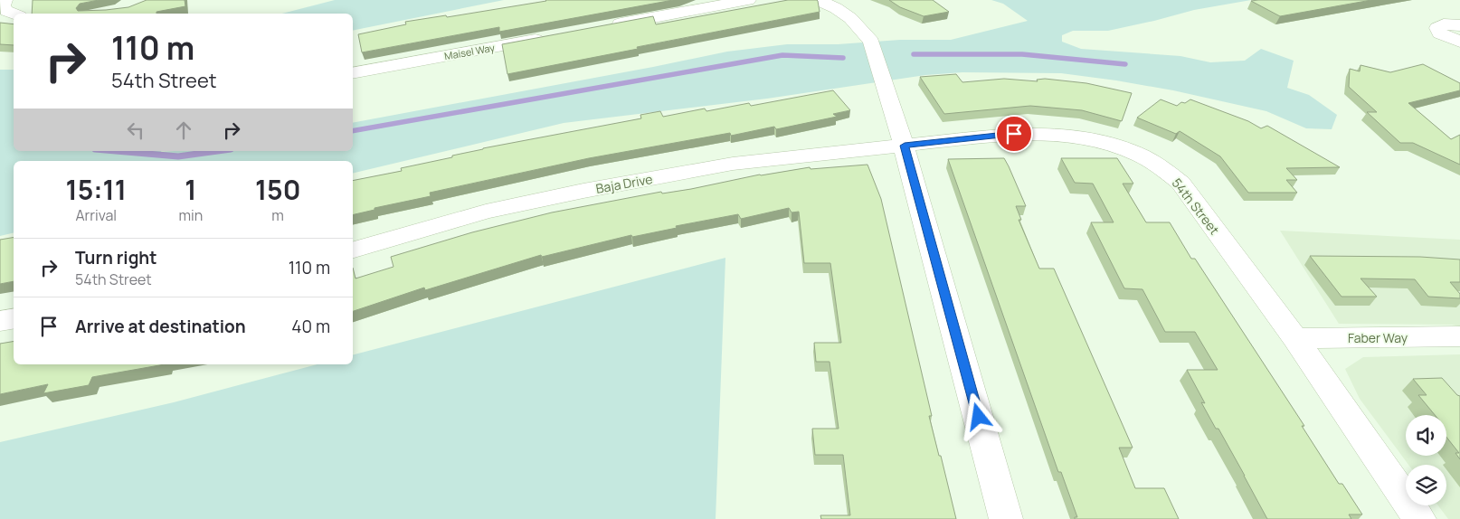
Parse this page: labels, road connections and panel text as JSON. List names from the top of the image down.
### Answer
{
  "streets": {
    "street": [
      "Maisel Way",
      "Baja Drive",
      "54th Street",
      "Faber Way"
    ]
  },
  "crossings": [
    ["Baja Drive", "54th Street"],
    ["54th Street", "Faber Way"]
  ],
  "page": {
    "turn": ["110 m", "54th Street"],
    "eta": [
      "15:11",
      "Arrival",
      "1",
      "min",
      "150",
      "m"
    ],
    "list": [
      {
        "name": "Turn right",
        "note": "54th Street",
        "value": "110 m"
      },
      {
        "name": "Arrive at destination",
        "value": "40 m"
      }
    ]
  }
}
